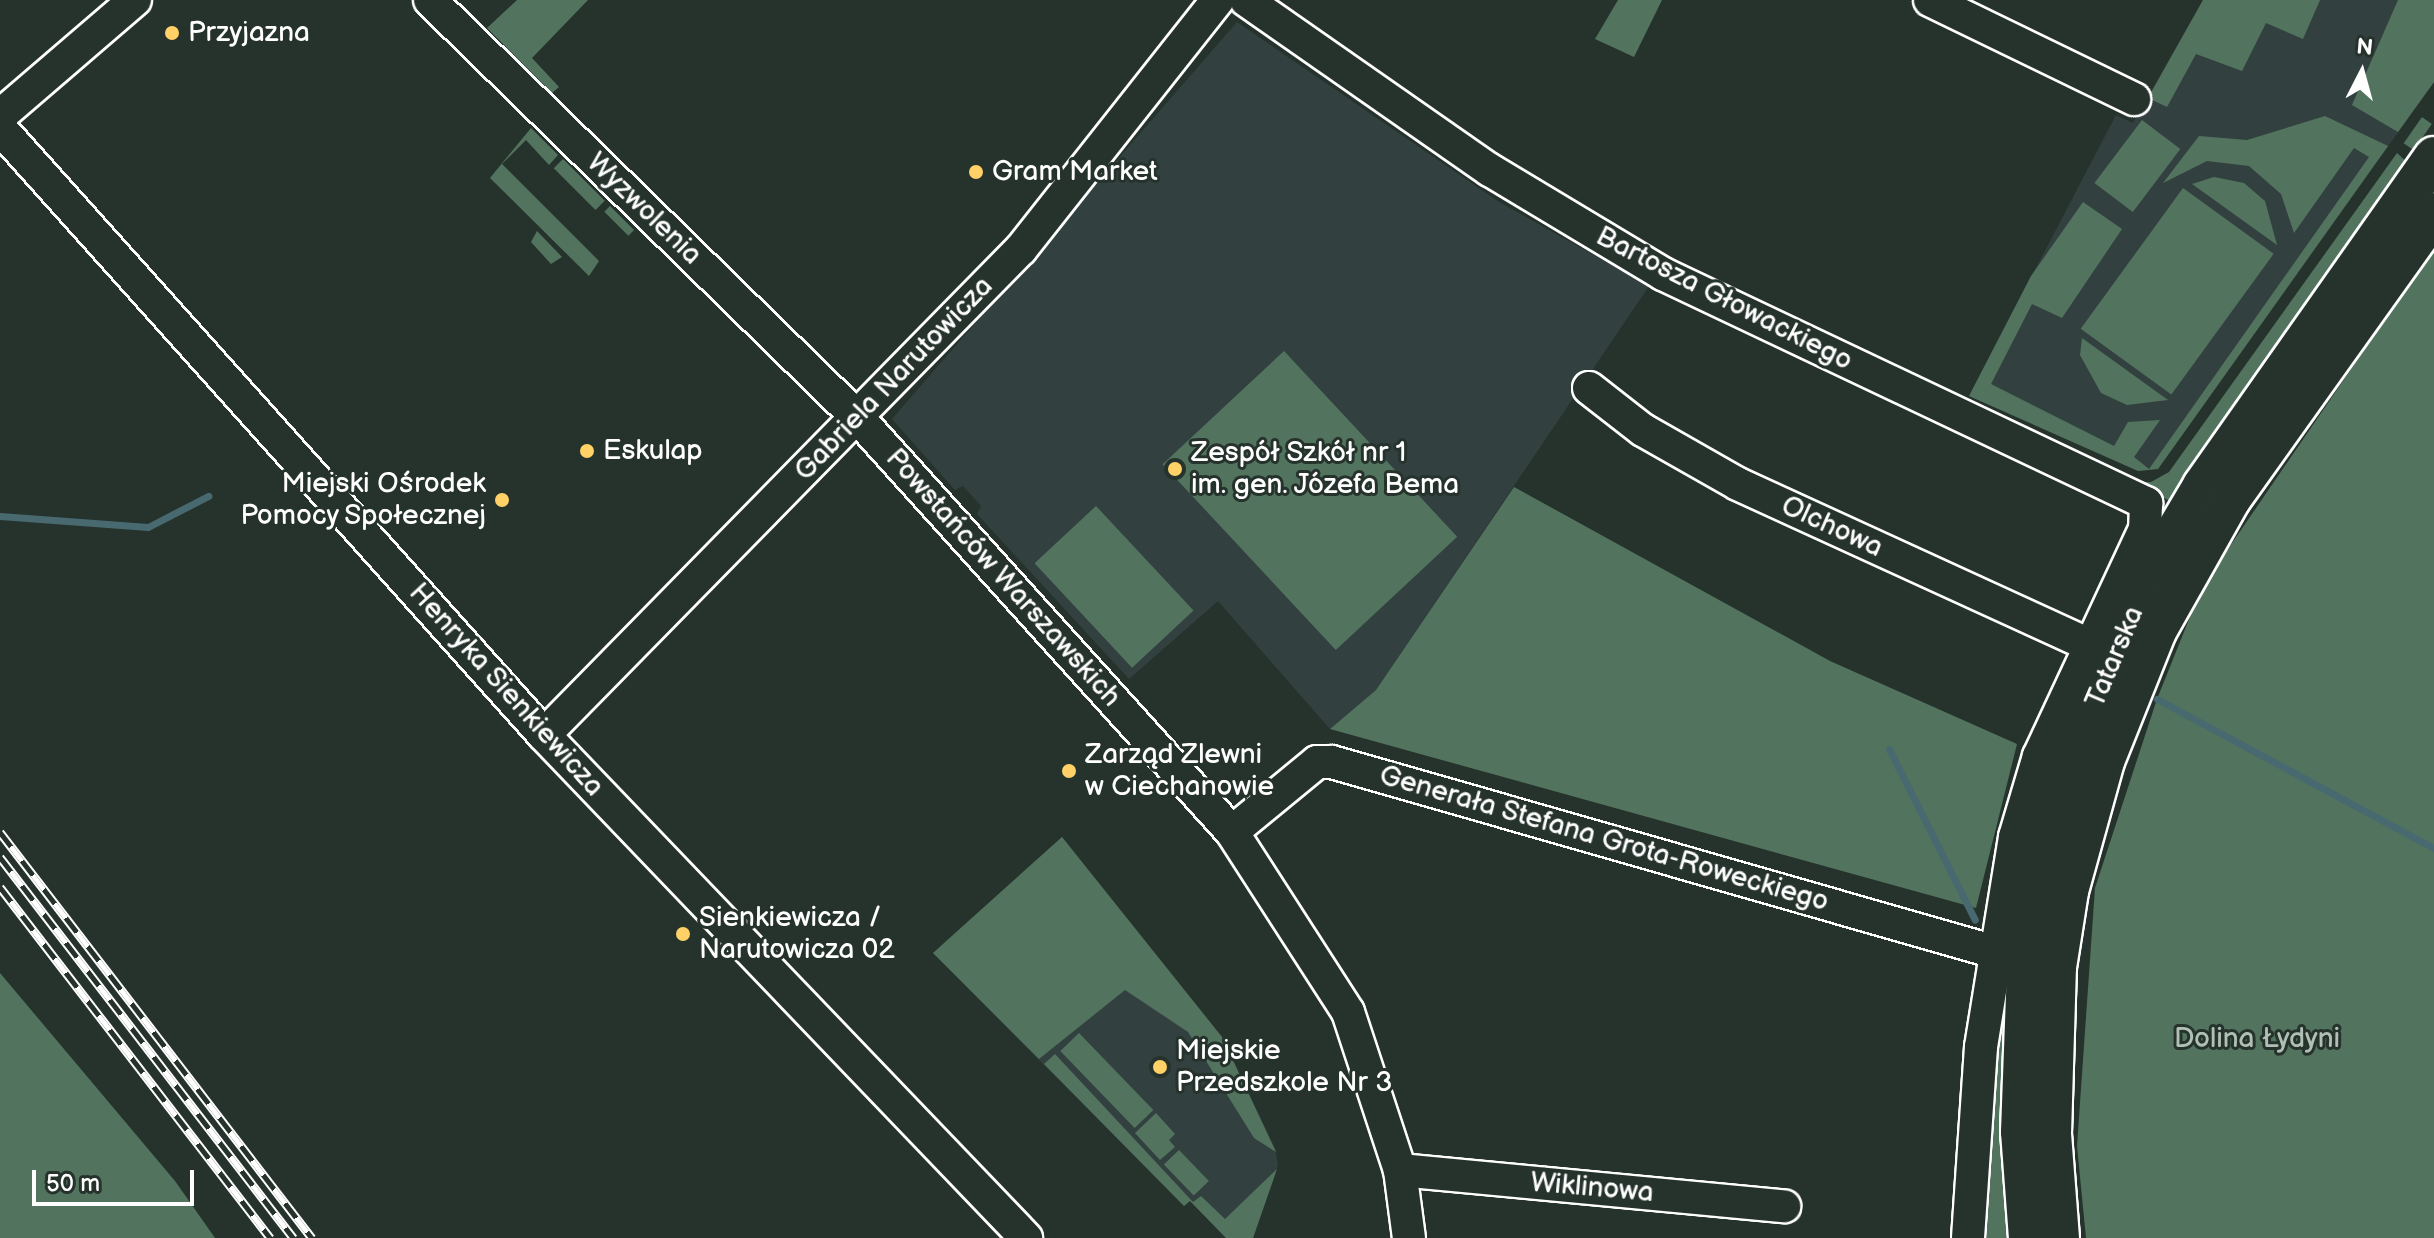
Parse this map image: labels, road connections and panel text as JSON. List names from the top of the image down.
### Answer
{
  "streets": {
    "main road": ["Tatarska"],
    "street": [
      "Wyzwolenia",
      "Bartosza Głowackiego",
      "Gabriela Narutowicza",
      "Olchowa",
      "Powstańców Warszawskich",
      "Henryka Sienkiewicza",
      "Generała Stefana Grota-Roweckiego",
      "Wiklinowa"
    ]
  },
  "crossings": [
    ["Wyzwolenia", "Gabriela Narutowicza"],
    ["Wyzwolenia", "Powstańców Warszawskich"],
    ["Bartosza Głowackiego", "Tatarska"],
    ["Gabriela Narutowicza", "Powstańców Warszawskich"],
    ["Gabriela Narutowicza", "Henryka Sienkiewicza"],
    ["Olchowa", "Tatarska"],
    ["Powstańców Warszawskich", "Generała Stefana Grota-Roweckiego"],
    ["Powstańców Warszawskich", "Wiklinowa"],
    ["Tatarska", "Generała Stefana Grota-Roweckiego"]
  ],
  "parks": ["Dolina Łydyni"],
  "places": [
    "Przyjazna",
    "Gram Market",
    "Eskulap",
    "Zespół Szkół nr 1 im. gen. Józefa Bema",
    "Miejski Ośrodek Pomocy Społecznej",
    "Zarząd Zlewni w Ciechanowie",
    "Sienkiewicza / Narutowicza 02",
    "Miejskie Przedszkole Nr 3"
  ],
  "scale_bar": "50 m",
  "north": "top"
}
